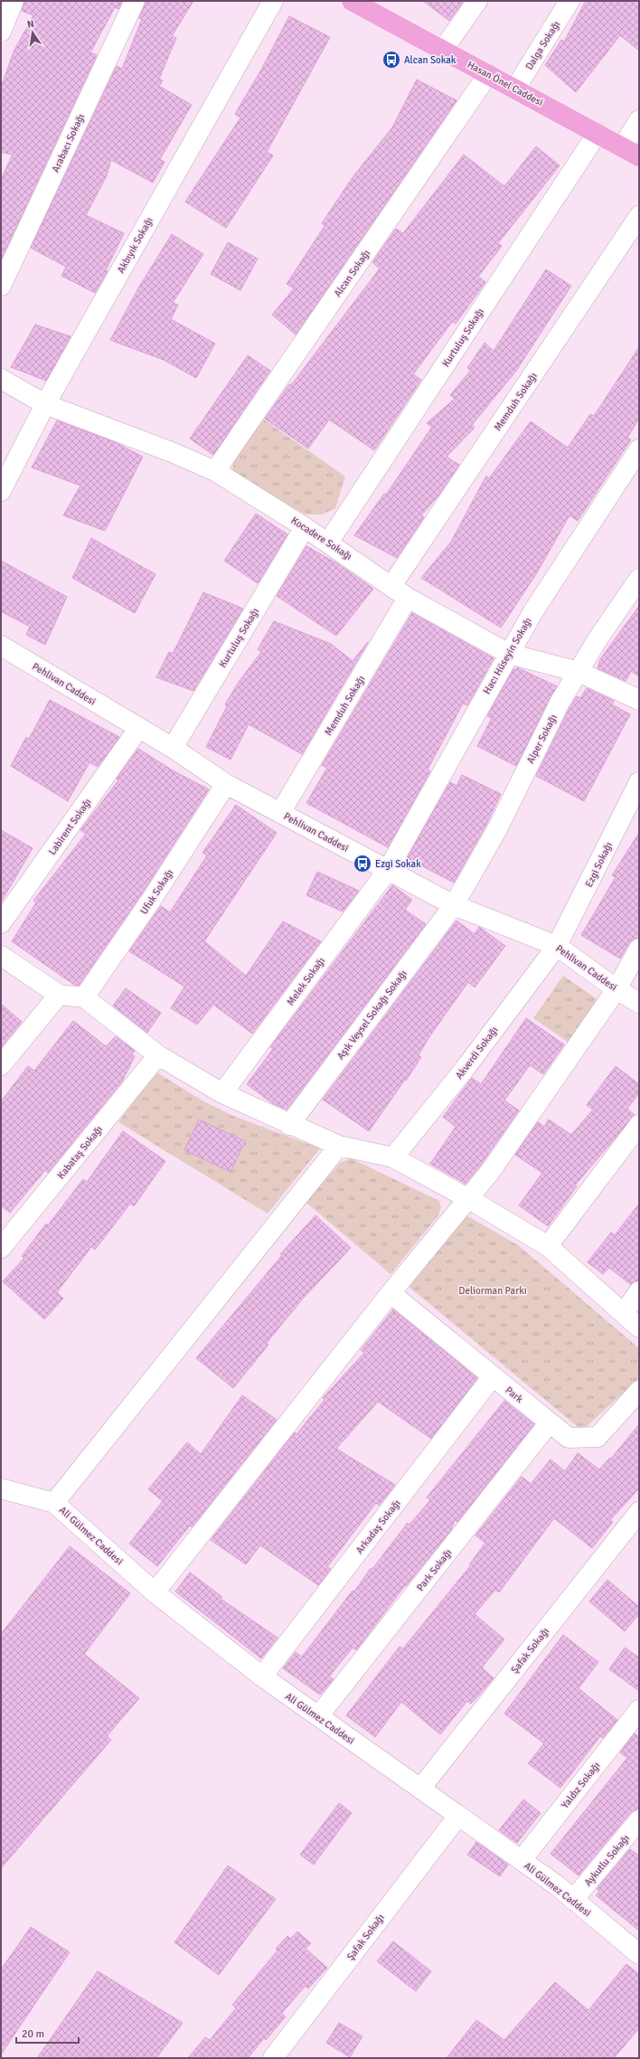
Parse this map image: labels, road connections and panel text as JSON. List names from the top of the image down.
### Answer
{
  "streets": {
    "main road": ["Hasan Önel Caddesi"],
    "street": [
      "Dalga Sokağı",
      "Arabacı Sokağı",
      "Akbıyık Sokağı",
      "Alcan Sokağı",
      "Kurtuluş Sokağı",
      "Memduh Sokağı",
      "Kocadere Sokağı",
      "Hacı Hüseyin Sokağı",
      "Pehlivan Caddesi",
      "Alper Sokağı",
      "Labirent Sokağı",
      "Ezgi Sokağı",
      "Ufuk Sokağı",
      "Melek Sokağı",
      "Aşık Veysel Sokağı Sokağı",
      "Akverdi Sokağı",
      "Kabataş Sokağı",
      "Park",
      "Arkadaş Sokağı",
      "Ali Gülmez Caddesi",
      "Park Sokağı",
      "Şafak Sokağı",
      "Yaldız Sokağı",
      "Aykutlu Sokağı"
    ]
  },
  "crossings": [
    ["Dalga Sokağı", "Hasan Önel Caddesi"],
    ["Hasan Önel Caddesi", "Alcan Sokağı"],
    ["Hasan Önel Caddesi", "Kurtuluş Sokağı"],
    ["Akbıyık Sokağı", "Kocadere Sokağı"],
    ["Alcan Sokağı", "Kocadere Sokağı"],
    ["Kurtuluş Sokağı", "Kocadere Sokağı"],
    ["Kurtuluş Sokağı", "Pehlivan Caddesi"],
    ["Memduh Sokağı", "Kocadere Sokağı"],
    ["Memduh Sokağı", "Pehlivan Caddesi"],
    ["Kocadere Sokağı", "Hacı Hüseyin Sokağı"],
    ["Kocadere Sokağı", "Alper Sokağı"],
    ["Hacı Hüseyin Sokağı", "Pehlivan Caddesi"],
    ["Hacı Hüseyin Sokağı", "Melek Sokağı"],
    ["Pehlivan Caddesi", "Alper Sokağı"],
    ["Pehlivan Caddesi", "Labirent Sokağı"],
    ["Pehlivan Caddesi", "Ezgi Sokağı"],
    ["Pehlivan Caddesi", "Ufuk Sokağı"],
    ["Pehlivan Caddesi", "Melek Sokağı"],
    ["Pehlivan Caddesi", "Aşık Veysel Sokağı Sokağı"],
    ["Pehlivan Caddesi", "Akverdi Sokağı"],
    ["Alper Sokağı", "Aşık Veysel Sokağı Sokağı"],
    ["Ezgi Sokağı", "Akverdi Sokağı"],
    ["Park", "Arkadaş Sokağı"],
    ["Park", "Park Sokağı"],
    ["Arkadaş Sokağı", "Ali Gülmez Caddesi"],
    ["Ali Gülmez Caddesi", "Park Sokağı"],
    ["Ali Gülmez Caddesi", "Şafak Sokağı"],
    ["Ali Gülmez Caddesi", "Yaldız Sokağı"],
    ["Ali Gülmez Caddesi", "Aykutlu Sokağı"]
  ],
  "parks": ["Deliorman Parkı"],
  "places": {
    "bus stop": ["Alcan Sokak", "Ezgi Sokak"]
  },
  "scale_bar": "20 m",
  "north": "top"
}
